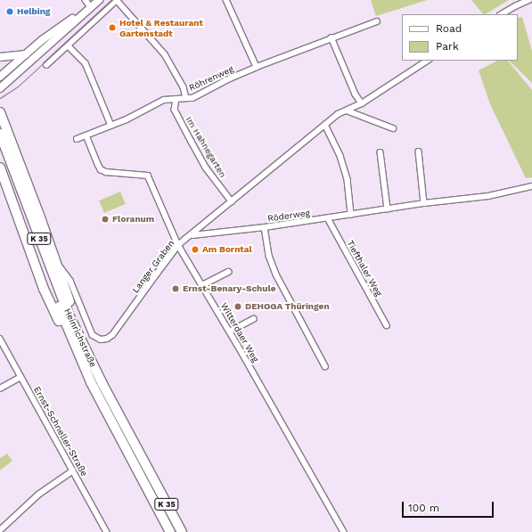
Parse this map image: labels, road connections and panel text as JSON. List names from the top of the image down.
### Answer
{
  "streets": {
    "highway": ["K 35", "Heinrichstraße"],
    "street": [
      "Röhrenweg",
      "Im Hahnegarten",
      "Röderweg",
      "Langer Graben",
      "Tiefthaler Weg",
      "Witterdaer Weg",
      "Ernst-Schneller-Straße"
    ]
  },
  "crossings": [
    ["Röhrenweg", "Im Hahnegarten"],
    ["Röhrenweg", "Witterdaer Weg"],
    ["Im Hahnegarten", "Langer Graben"],
    ["Röderweg", "Langer Graben"],
    ["Röderweg", "Tiefthaler Weg"],
    ["K 35", "Langer Graben"],
    ["K 35", "Heinrichstraße"],
    ["Langer Graben", "Witterdaer Weg"]
  ],
  "places": [
    "Helbing",
    "Hotel & Restaurant Gartenstadt",
    "Floranum",
    "Am Borntal",
    "Ernst-Benary-Schule",
    "DEHOGA Thüringen"
  ],
  "legend": ["Road", "Park"],
  "scale_bar": "100 m"
}
